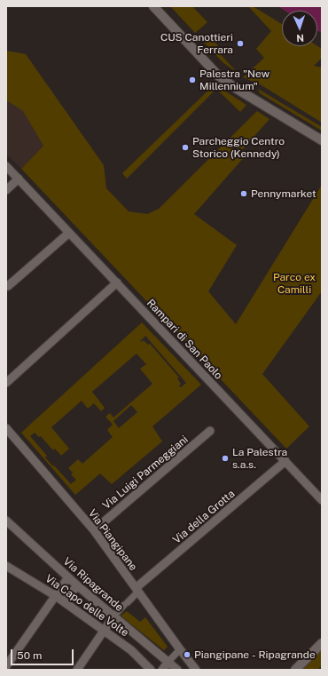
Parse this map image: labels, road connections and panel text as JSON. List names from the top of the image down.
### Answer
{
  "streets": {
    "street": [
      "Rampari di San Paolo",
      "Via Luigi Parmeggiani",
      "Via della Grotta",
      "Via Piangipane",
      "Via Ripagrande",
      "Via Capo delle Volte"
    ]
  },
  "crossings": [
    ["Rampari di San Paolo", "Via della Grotta"],
    ["Via Luigi Parmeggiani", "Via Piangipane"],
    ["Via della Grotta", "Via Piangipane"]
  ],
  "parks": ["Parco ex Camilli"],
  "places": [
    "CUS Canottieri Ferrara",
    "Palestra \"New Millennium\"",
    "Parcheggio Centro Storico (Kennedy)",
    "Pennymarket",
    "La Palestra s.a.s.",
    "Piangipane - Ripagrande"
  ],
  "scale_bar": "50 m",
  "north": "bottom"
}
